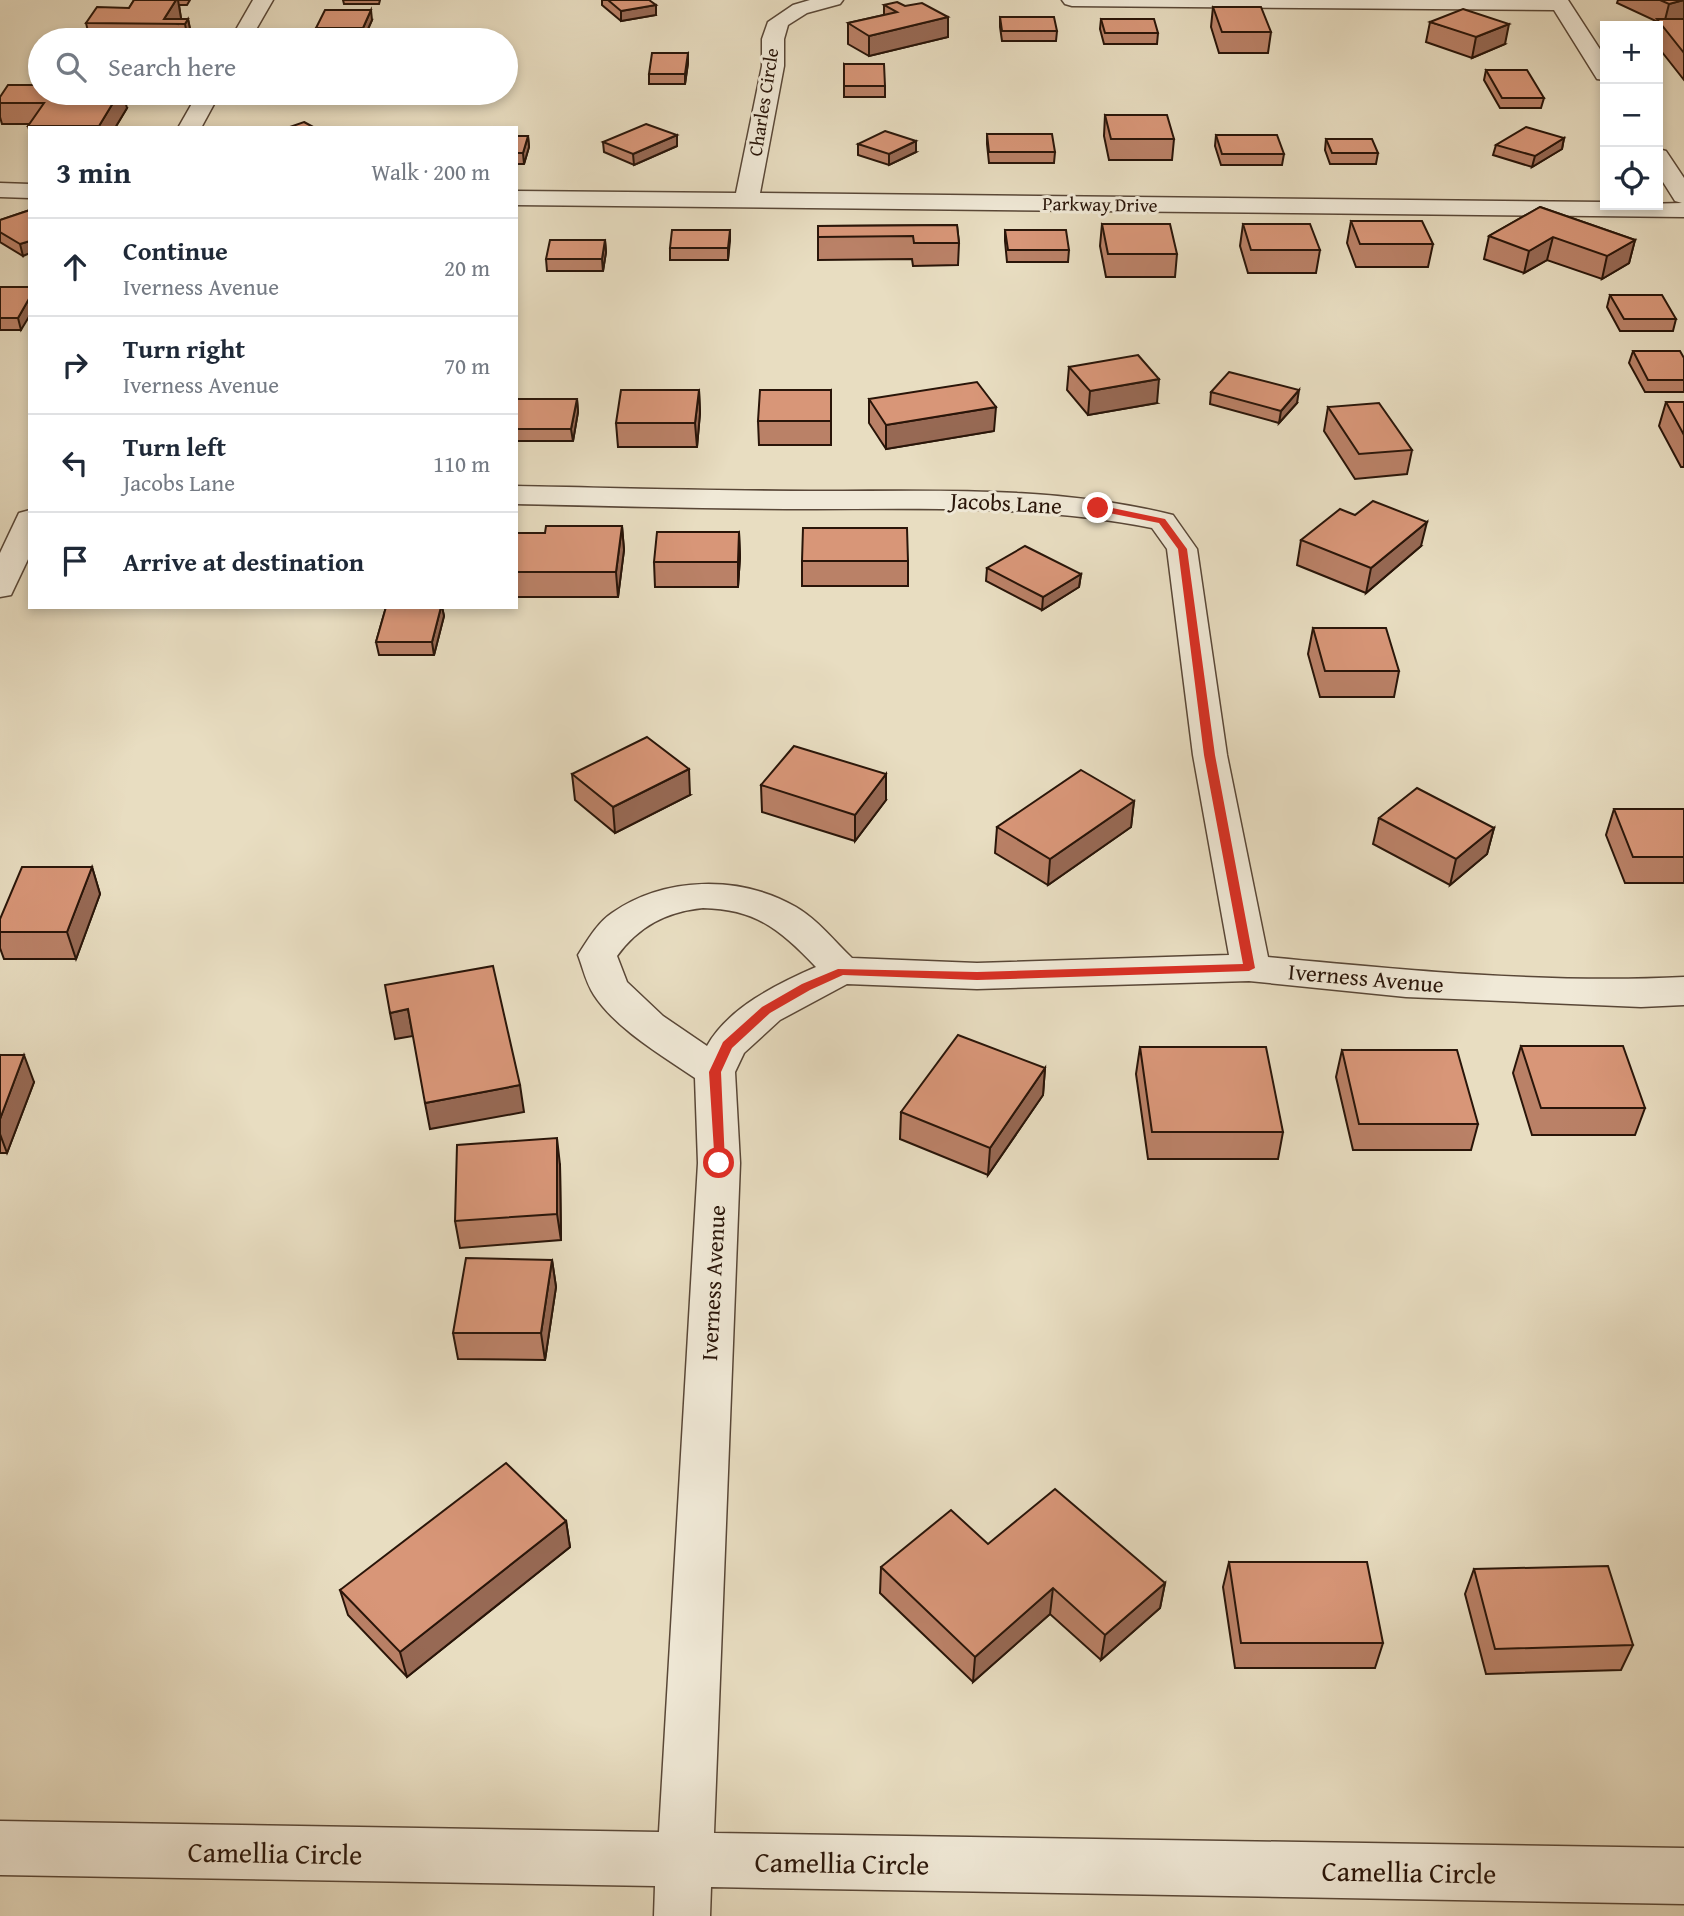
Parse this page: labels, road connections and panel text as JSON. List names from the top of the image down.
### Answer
{
  "streets": {
    "street": [
      "Charles Circle",
      "Parkway Drive",
      "Jacobs Lane",
      "Iverness Avenue",
      "Camellia Circle"
    ]
  },
  "crossings": [
    ["Charles Circle", "Parkway Drive"],
    ["Jacobs Lane", "Iverness Avenue"],
    ["Iverness Avenue", "Camellia Circle"]
  ],
  "page": {
    "map_buttons": ["+", "−"],
    "search": "Search here",
    "heading": ["3 min", "Walk · 200 m"],
    "list": [
      ["Continue", "Iverness Avenue", "20 m"],
      ["Turn right", "Iverness Avenue", "70 m"],
      ["Turn left", "Jacobs Lane", "110 m"],
      "Arrive at destination"
    ]
  }
}
